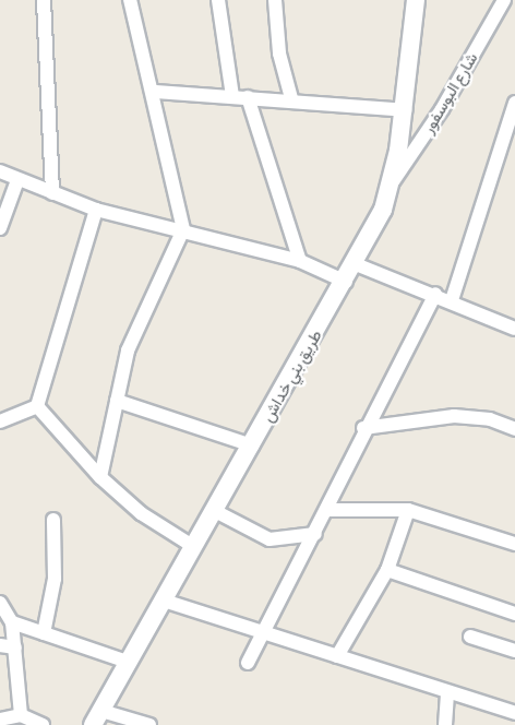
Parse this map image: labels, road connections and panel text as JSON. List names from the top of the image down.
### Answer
{
  "streets": {
    "main road": ["طريق بني خداش"],
    "street": ["شارع البوسفور"]
  },
  "crossings": [
    ["شارع البوسفور", "طريق بني خداش"]
  ]
}
